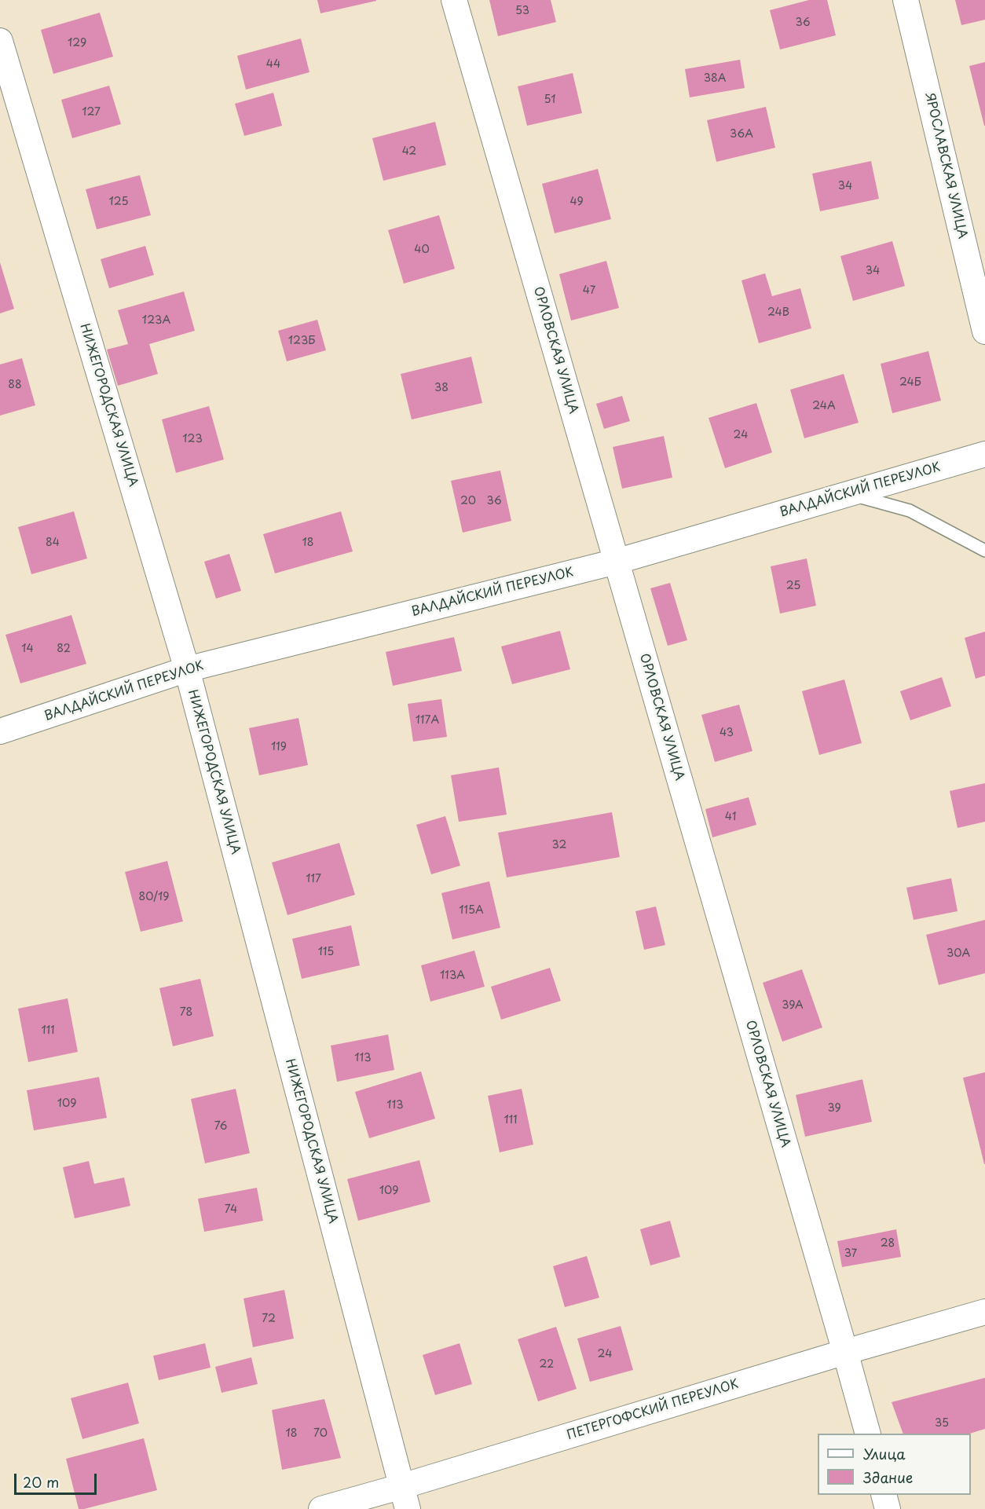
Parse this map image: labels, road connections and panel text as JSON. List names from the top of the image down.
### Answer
{
  "streets": {
    "street": [
      "ЯРОСЛАВСКАЯ УЛИЦА",
      "ОРЛОВСКАЯ УЛИЦА",
      "НИЖЕГОРОДСКАЯ УЛИЦА",
      "ВАЛДАЙСКИЙ ПЕРЕУЛОК",
      "ПЕТЕРГОФСКИЙ ПЕРЕУЛОК"
    ]
  },
  "crossings": [
    ["ОРЛОВСКАЯ УЛИЦА", "ВАЛДАЙСКИЙ ПЕРЕУЛОК"],
    ["ОРЛОВСКАЯ УЛИЦА", "ПЕТЕРГОФСКИЙ ПЕРЕУЛОК"],
    ["НИЖЕГОРОДСКАЯ УЛИЦА", "ВАЛДАЙСКИЙ ПЕРЕУЛОК"],
    ["НИЖЕГОРОДСКАЯ УЛИЦА", "ПЕТЕРГОФСКИЙ ПЕРЕУЛОК"]
  ],
  "house_numbers": [
    "53",
    "36",
    "129",
    "44",
    "38А",
    "51",
    "127",
    "36А",
    "42",
    "34",
    "125",
    "49",
    "40",
    "34",
    "47",
    "24В",
    "123А",
    "123Б",
    "24Б",
    "88",
    "38",
    "24А",
    "24",
    "123",
    "20",
    "36",
    "84",
    "18",
    "25",
    "14",
    "82",
    "117А",
    "43",
    "119",
    "41",
    "32",
    "117",
    "80/19",
    "115А",
    "115",
    "30А",
    "113А",
    "39А",
    "78",
    "111",
    "113",
    "109",
    "113",
    "39",
    "111",
    "76",
    "109",
    "74",
    "28",
    "37",
    "72",
    "24",
    "22",
    "35",
    "18",
    "70"
  ],
  "legend": ["Улица", "Здание"],
  "scale_bar": "20 m"
}
